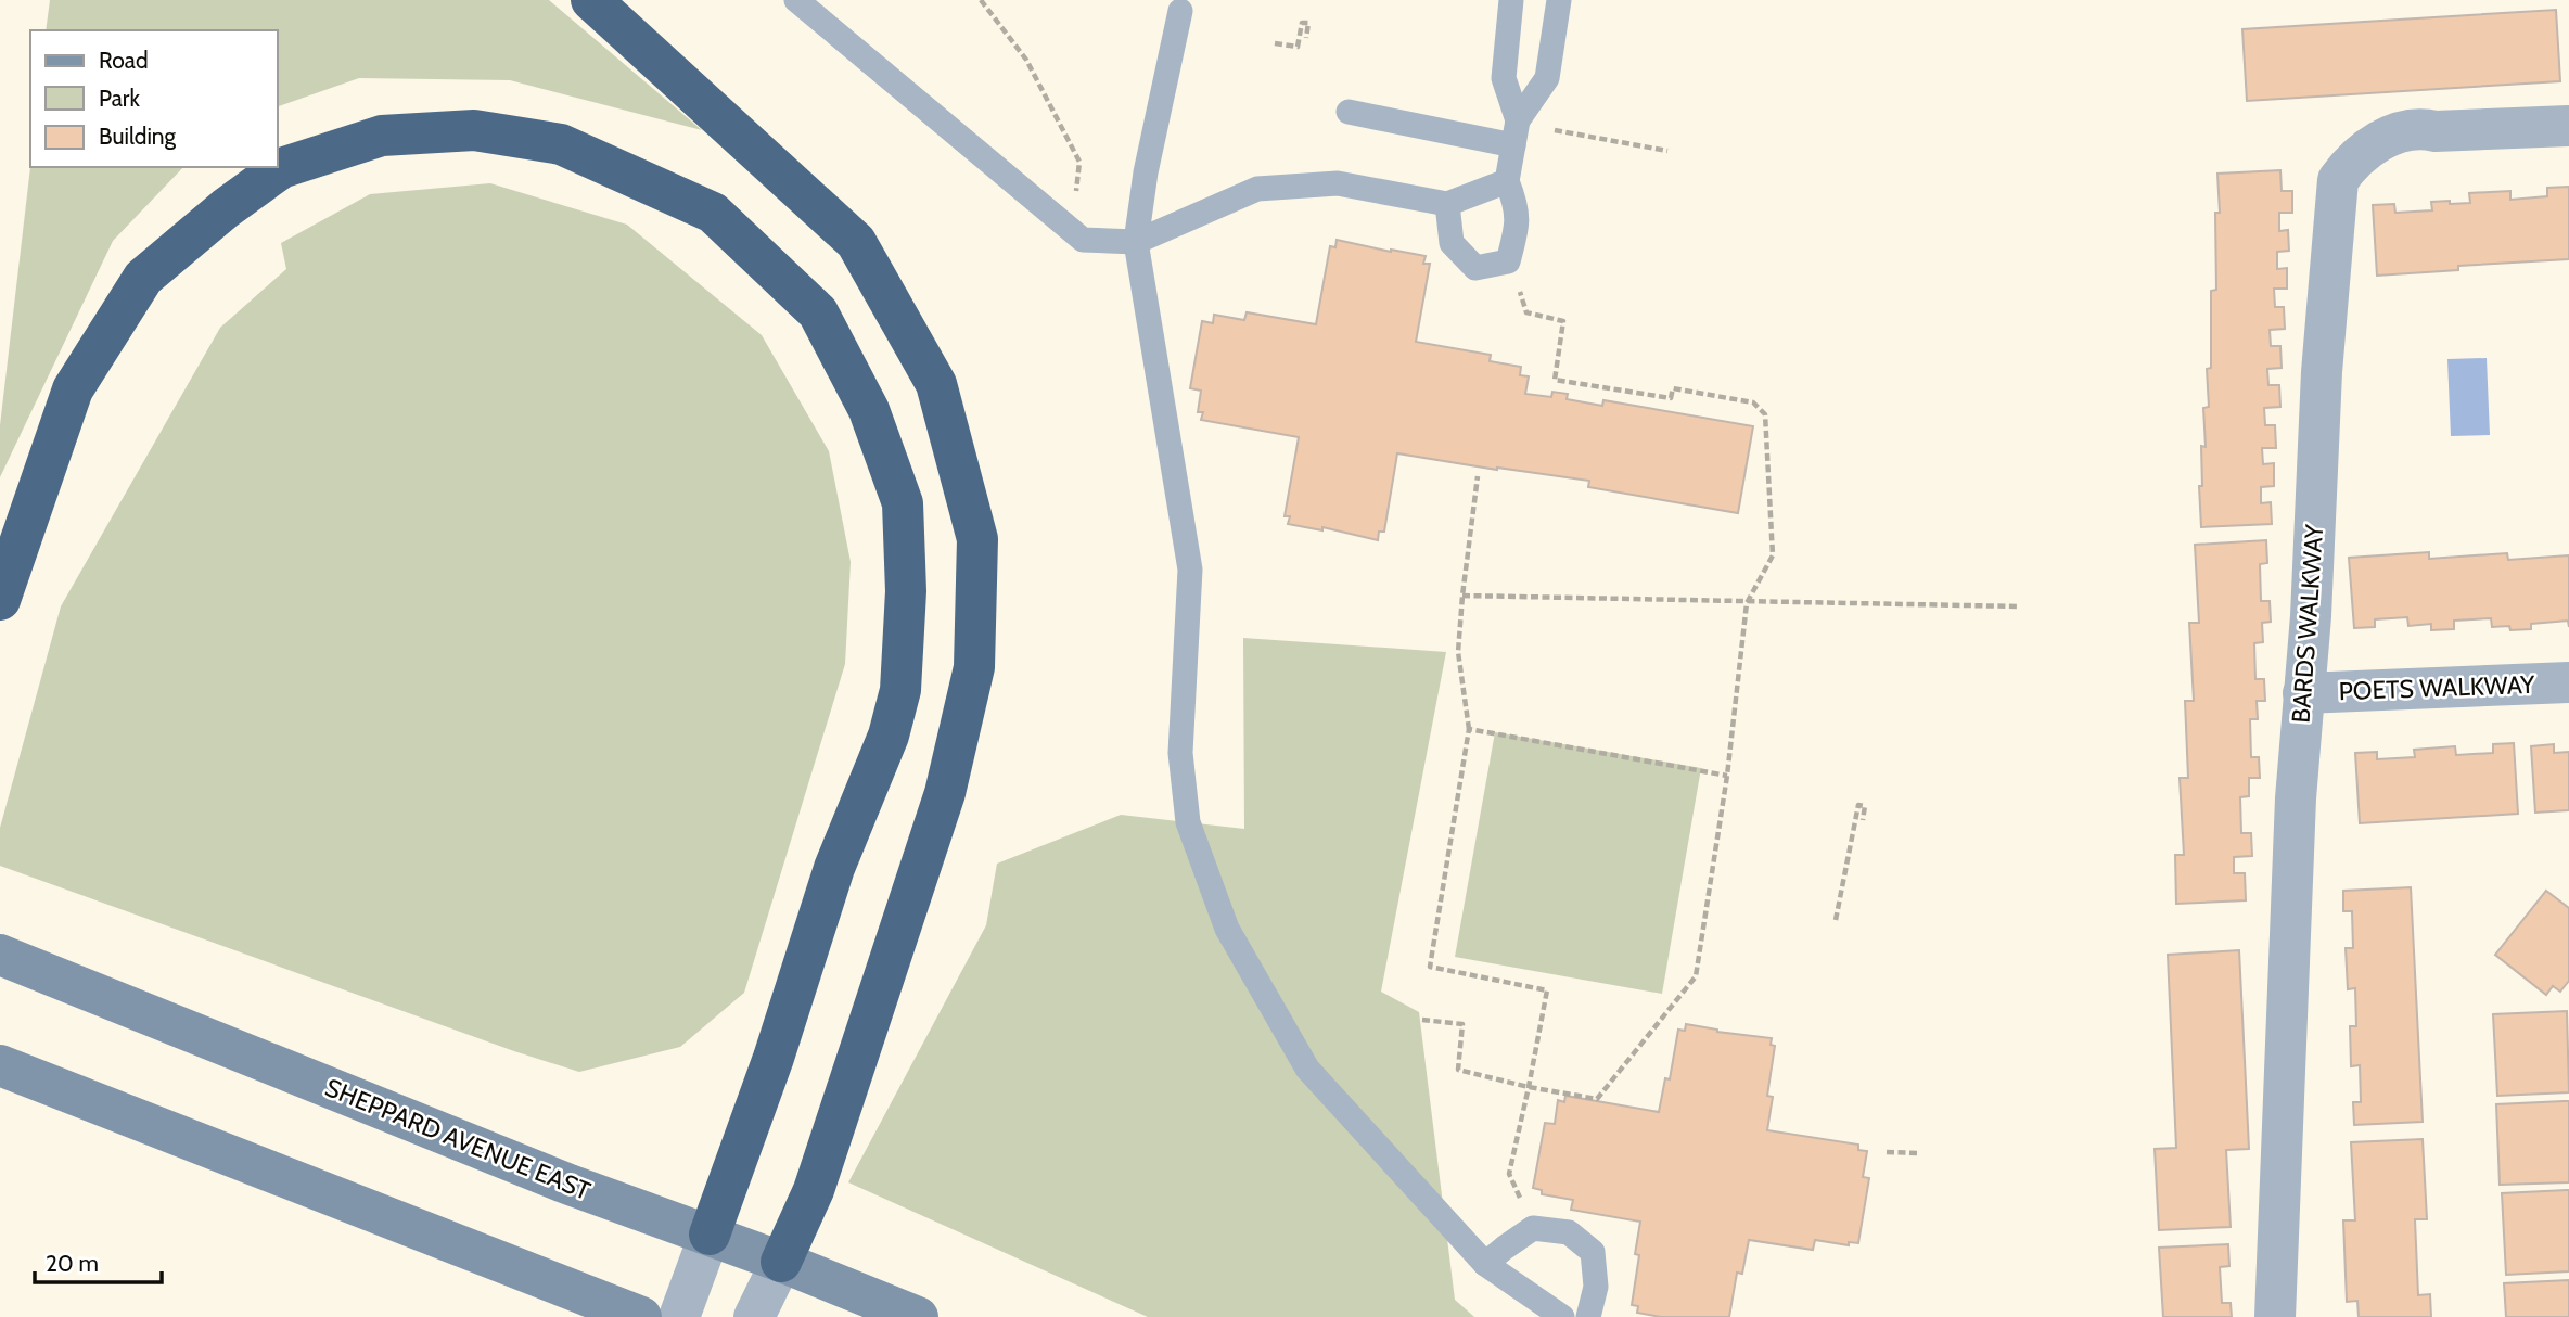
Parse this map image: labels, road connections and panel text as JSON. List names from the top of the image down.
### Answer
{
  "streets": {
    "main road": ["SHEPPARD AVENUE EAST"],
    "street": ["BARDS WALKWAY", "POETS WALKWAY"]
  },
  "crossings": [
    ["BARDS WALKWAY", "POETS WALKWAY"]
  ],
  "legend": ["Road", "Park", "Building"],
  "scale_bar": "20 m"
}
